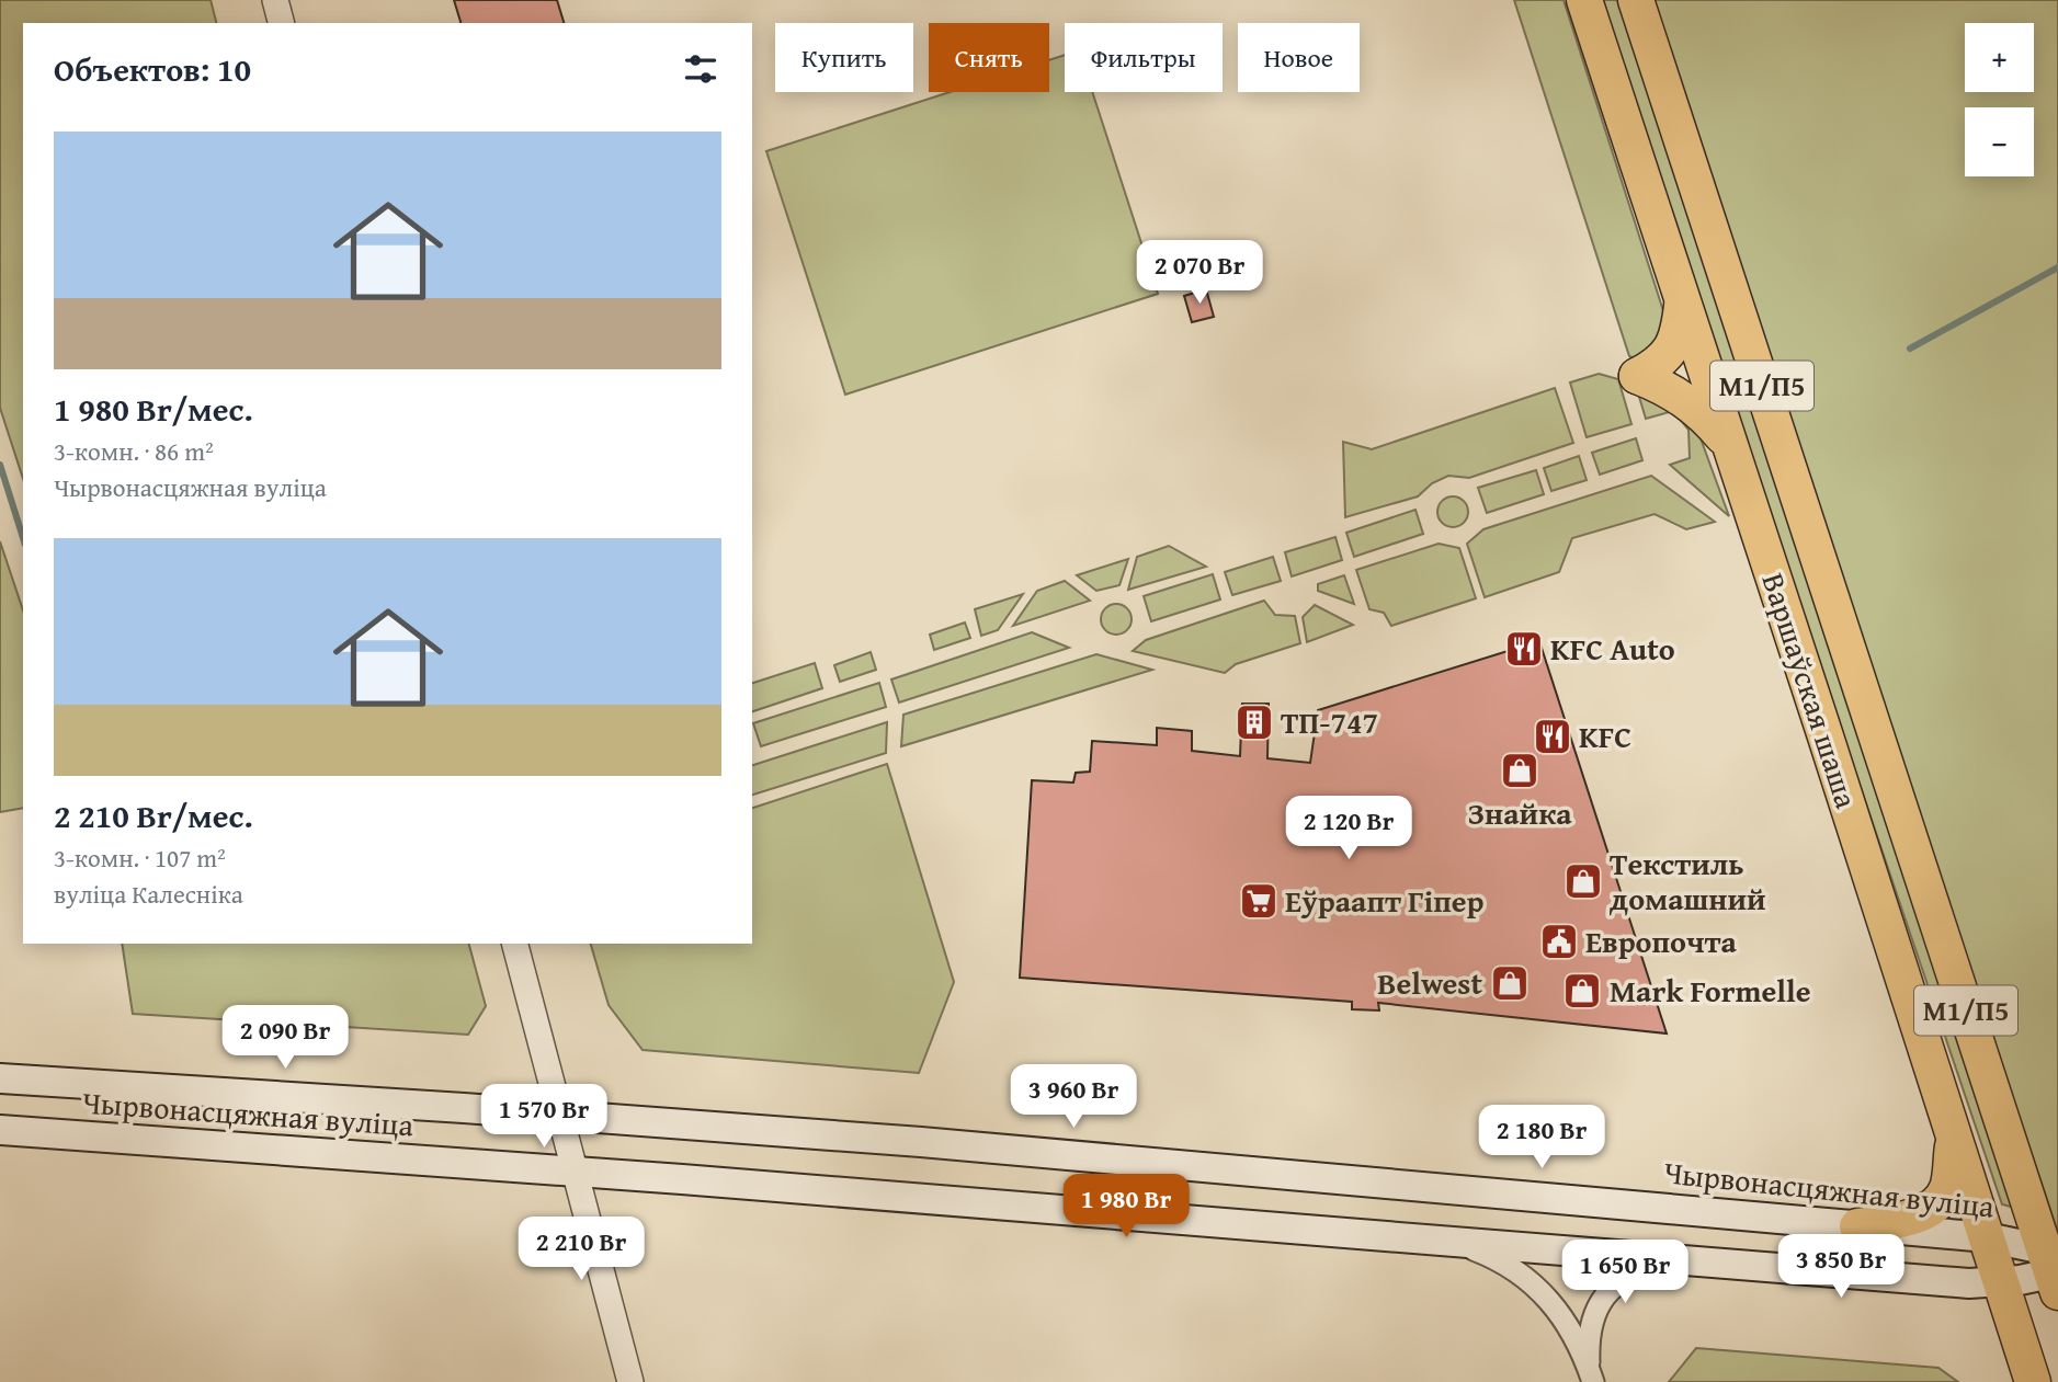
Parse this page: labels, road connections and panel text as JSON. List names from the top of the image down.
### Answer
{
  "streets": {
    "highway": ["М1/П5", "Варшаўская шаша"],
    "main road": ["Чырвонасцяжная вуліца"]
  },
  "crossings": [
    ["Варшаўская шаша", "Чырвонасцяжная вуліца"]
  ],
  "places": {
    "restaurant": ["KFC Auto", "KFC"],
    "building": ["ТП-747"],
    "shop": [
      "Знайка",
      "Текстиль домашний",
      "Belwest",
      "Mark Formelle"
    ],
    "supermarket": ["Еўраапт Гіпер"],
    "public building": ["Европочта"]
  },
  "page": {
    "map_buttons": ["+", "−"],
    "chip": [
      "Купить",
      "Снять",
      "Фильтры",
      "Новое"
    ],
    "heading": "Объектов: 10",
    "list": [
      {
        "name": "1 980 Br/мес.",
        "note": "3-комн. · 86 m² · Чырвонасцяжная вуліца"
      },
      {
        "name": "2 210 Br/мес.",
        "note": "3-комн. · 107 m² · вуліца Калесніка"
      }
    ],
    "price": [
      "2 070 Br",
      "2 120 Br",
      "2 090 Br",
      "3 960 Br",
      "1 570 Br",
      "2 180 Br",
      "1 980 Br",
      "2 210 Br",
      "3 850 Br",
      "1 650 Br"
    ]
  }
}
